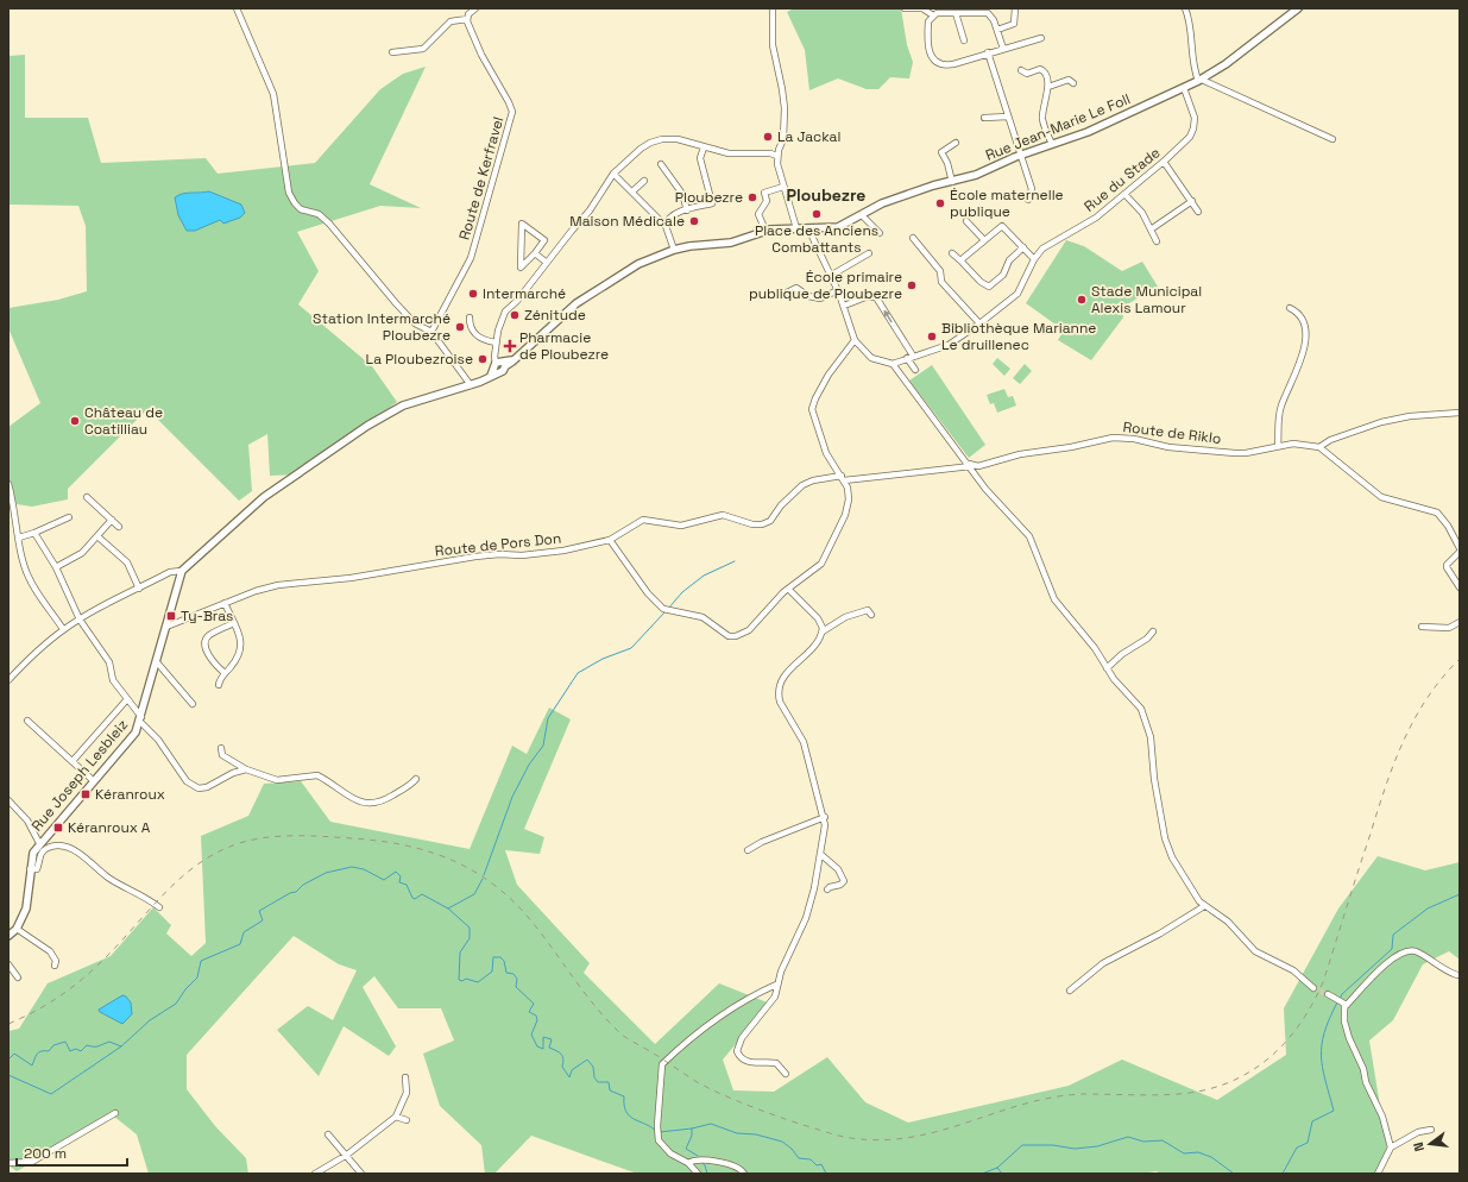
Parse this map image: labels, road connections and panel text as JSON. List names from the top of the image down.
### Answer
{
  "streets": {
    "main road": ["Rue Jean-Marie Le Foll", "Rue Joseph Lesbleiz"],
    "street": [
      "Route de Kerfravel",
      "Rue du Stade",
      "Route de Riklo",
      "Route de Pors Don"
    ]
  },
  "crossings": [
    ["Rue Jean-Marie Le Foll", "Rue du Stade"],
    ["Route de Riklo", "Route de Pors Don"],
    ["Route de Pors Don", "Rue Joseph Lesbleiz"]
  ],
  "districts": ["Ploubezre"],
  "places": {
    "other": [
      "La Jackal",
      "Ploubezre",
      "École maternelle publique",
      "Place des Anciens Combattants",
      "Maison Médicale",
      "École primaire publique de Ploubezre",
      "Intermarché",
      "Stade Municipal Alexis Lamour",
      "Zénitude",
      "Station Intermarché Ploubezre",
      "Bibliothèque Marianne Le druillenec",
      "La Ploubezroise",
      "Château de Coatilliau"
    ],
    "health": ["Pharmacie de Ploubezre"],
    "transit": ["Ty-Bras", "Kéranroux", "Kéranroux A"]
  },
  "scale_bar": "200 m",
  "north": "left"
}
